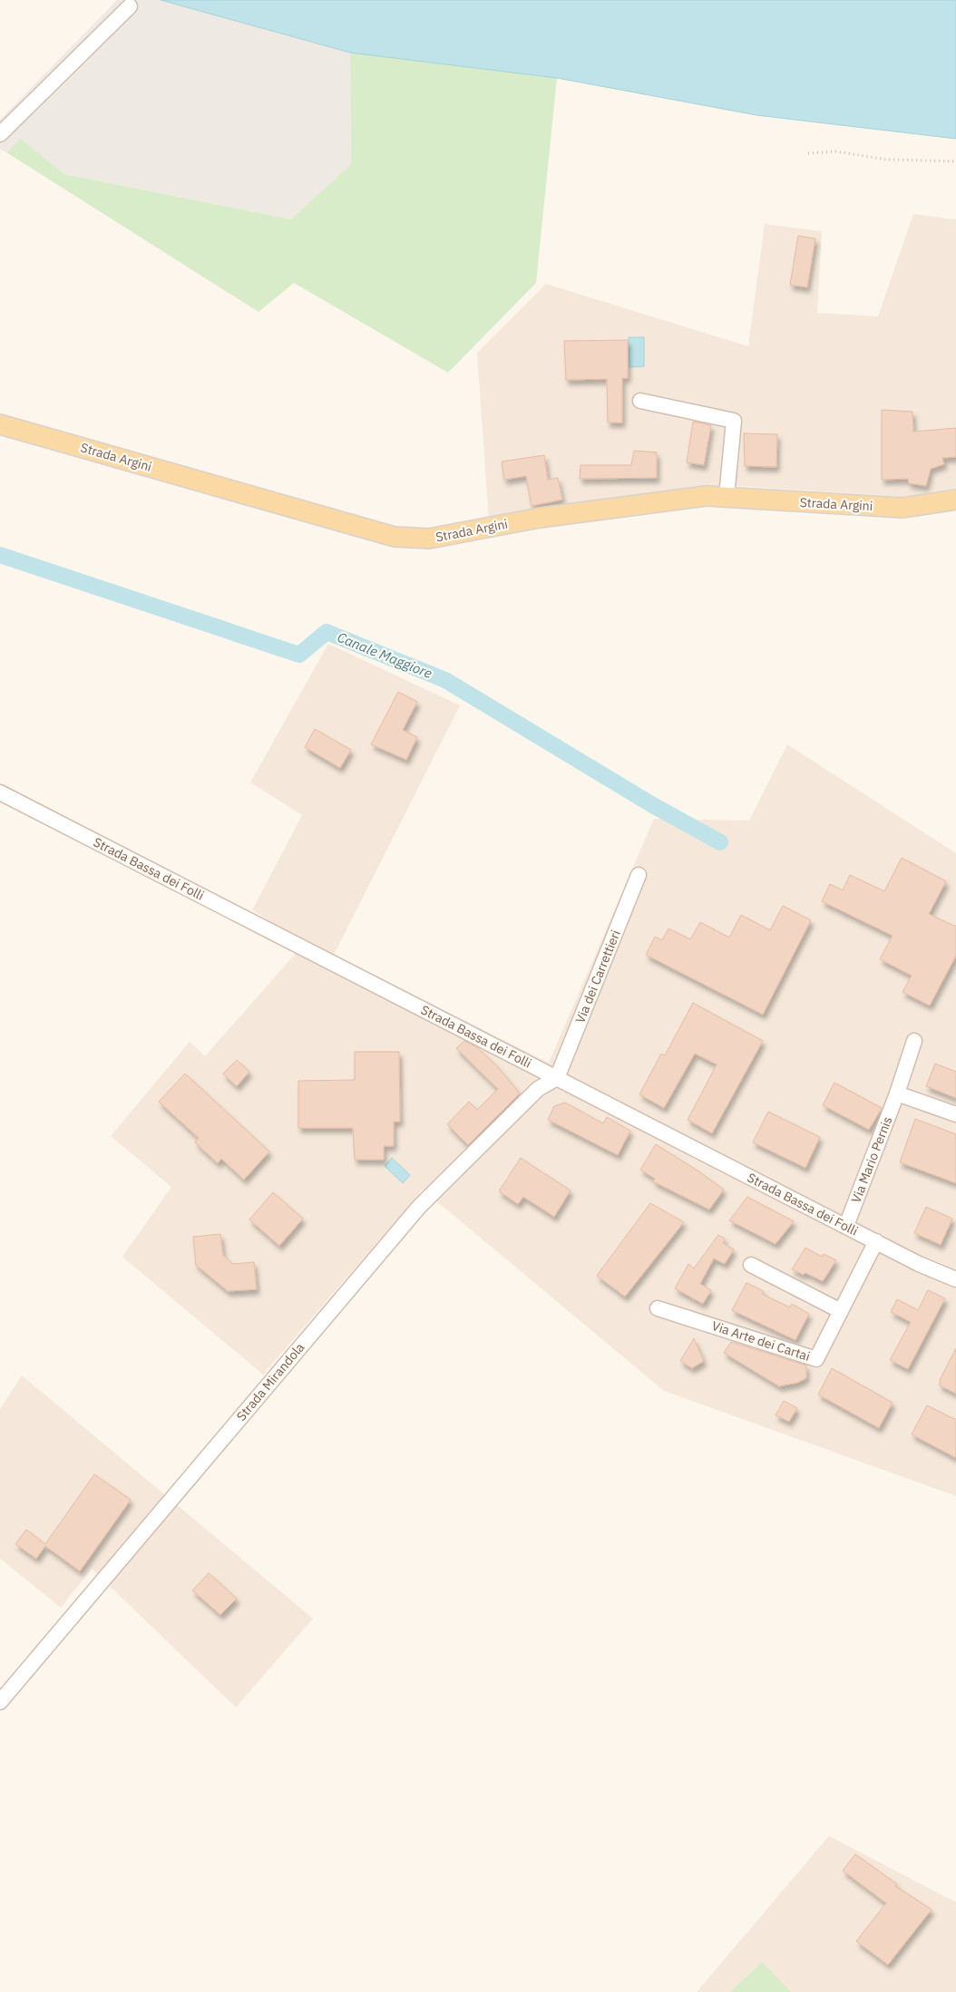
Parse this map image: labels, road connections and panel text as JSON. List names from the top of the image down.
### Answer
{
  "streets": {
    "main road": ["Strada Argini"],
    "street": [
      "Strada Bassa dei Folli",
      "Via dei Carrettieri",
      "Via Mario Pernis",
      "Via Arte dei Cartai",
      "Strada Mirandola"
    ]
  },
  "crossings": [
    ["Strada Bassa dei Folli", "Via dei Carrettieri"],
    ["Strada Bassa dei Folli", "Via Mario Pernis"],
    ["Strada Bassa dei Folli", "Via Arte dei Cartai"],
    ["Strada Bassa dei Folli", "Strada Mirandola"],
    ["Via dei Carrettieri", "Strada Mirandola"]
  ],
  "water": ["Canale Maggiore"]
}
